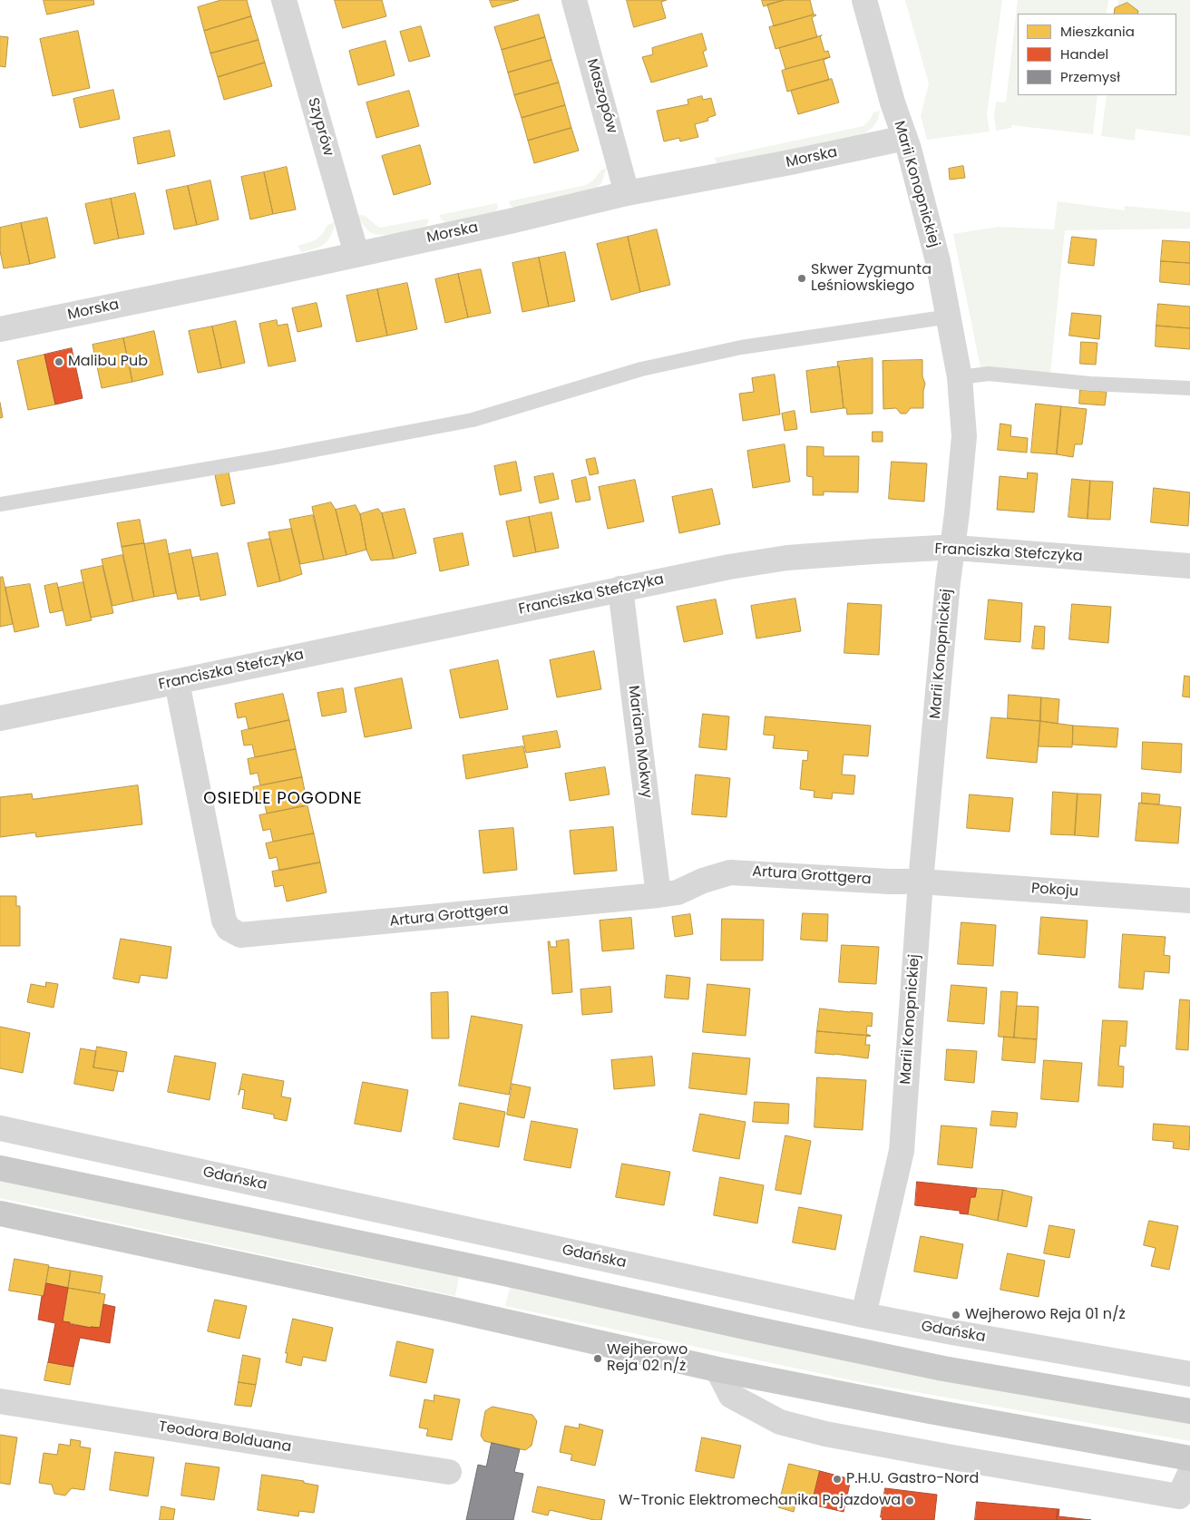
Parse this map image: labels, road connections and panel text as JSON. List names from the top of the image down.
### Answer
{
  "streets": {
    "street": [
      "Maszopów",
      "Szyprów",
      "Morska",
      "Marii Konopnickiej",
      "Franciszka Stefczyka",
      "Mariana Mokwy",
      "Artura Grottgera",
      "Pokoju",
      "Gdańska",
      "Teodora Bolduana"
    ]
  },
  "crossings": [
    ["Maszopów", "Morska"],
    ["Szyprów", "Morska"],
    ["Morska", "Marii Konopnickiej"],
    ["Marii Konopnickiej", "Franciszka Stefczyka"],
    ["Marii Konopnickiej", "Artura Grottgera"],
    ["Marii Konopnickiej", "Pokoju"],
    ["Marii Konopnickiej", "Gdańska"],
    ["Franciszka Stefczyka", "Mariana Mokwy"],
    ["Franciszka Stefczyka", "Artura Grottgera"],
    ["Mariana Mokwy", "Artura Grottgera"],
    ["Artura Grottgera", "Pokoju"]
  ],
  "districts": ["OSIEDLE POGODNE"],
  "places": [
    "Skwer Zygmunta Leśniowskiego",
    "Malibu Pub",
    "Wejherowo Reja 01 n/ż",
    "Wejherowo Reja 02 n/ż",
    "P.H.U. Gastro-Nord",
    "W-Tronic Elektromechanika Pojazdowa"
  ],
  "legend": ["Mieszkania", "Handel", "Przemysł"]
}
